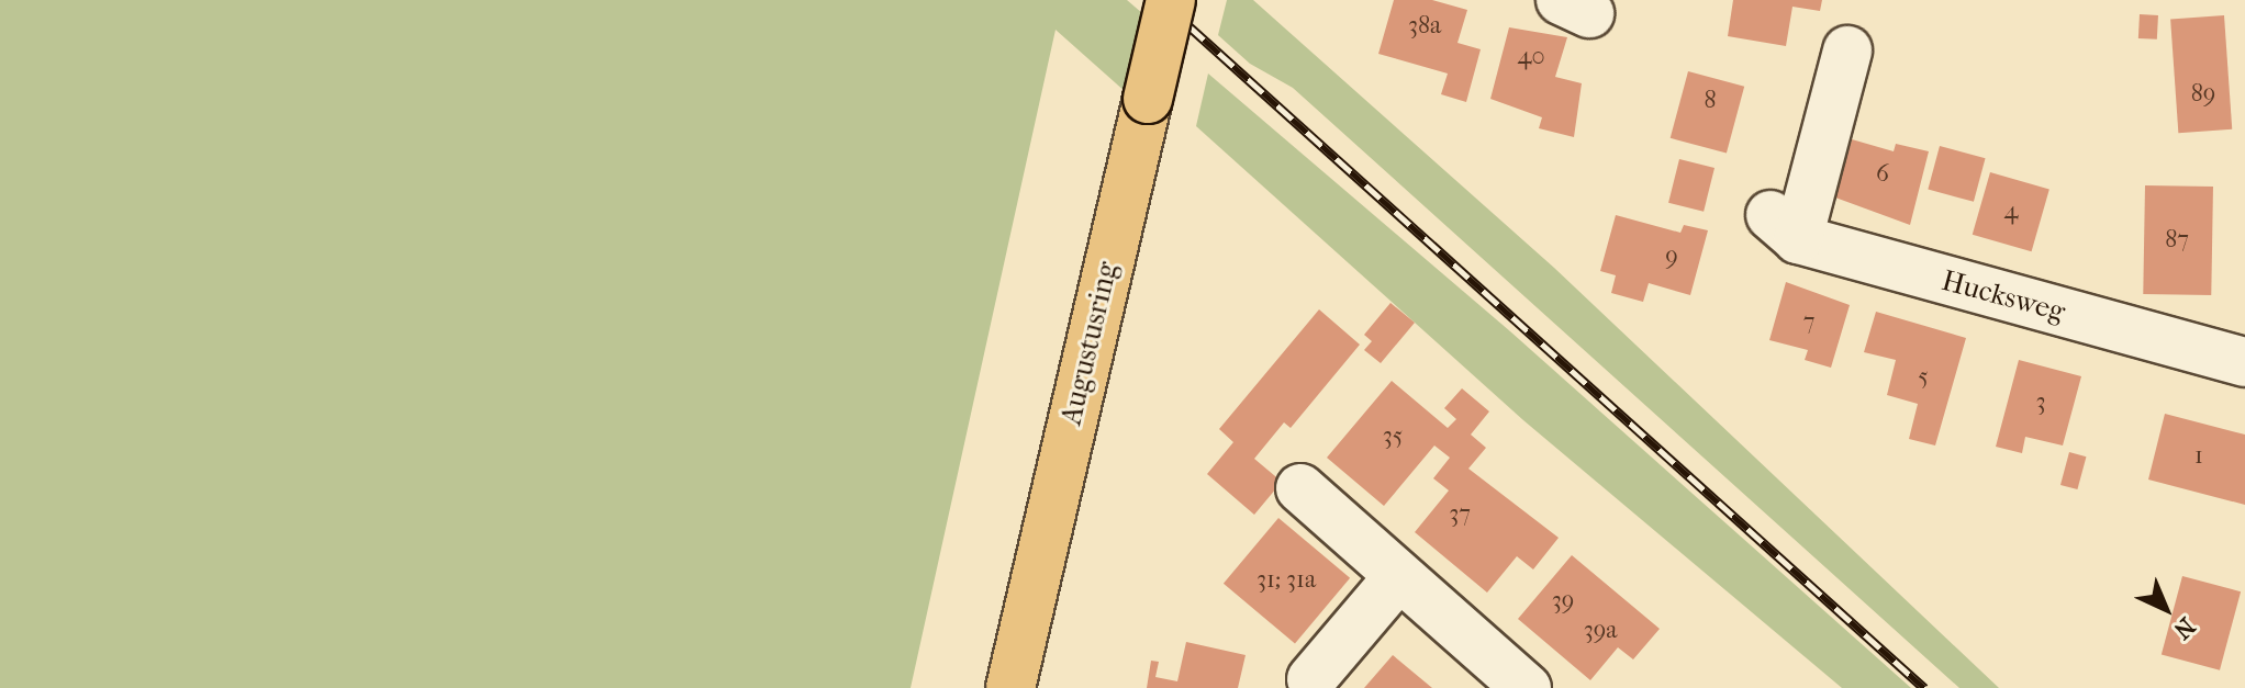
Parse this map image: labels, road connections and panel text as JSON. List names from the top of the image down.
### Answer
{
  "streets": {
    "main road": ["Augustusring"],
    "street": ["Hucksweg"]
  },
  "house_numbers": [
    "38a",
    "40",
    "89",
    "8",
    "6",
    "4",
    "87",
    "9",
    "7",
    "5",
    "3",
    "35",
    "1",
    "37",
    "31; 31a",
    "39",
    "39a"
  ],
  "north": "bottom right"
}
